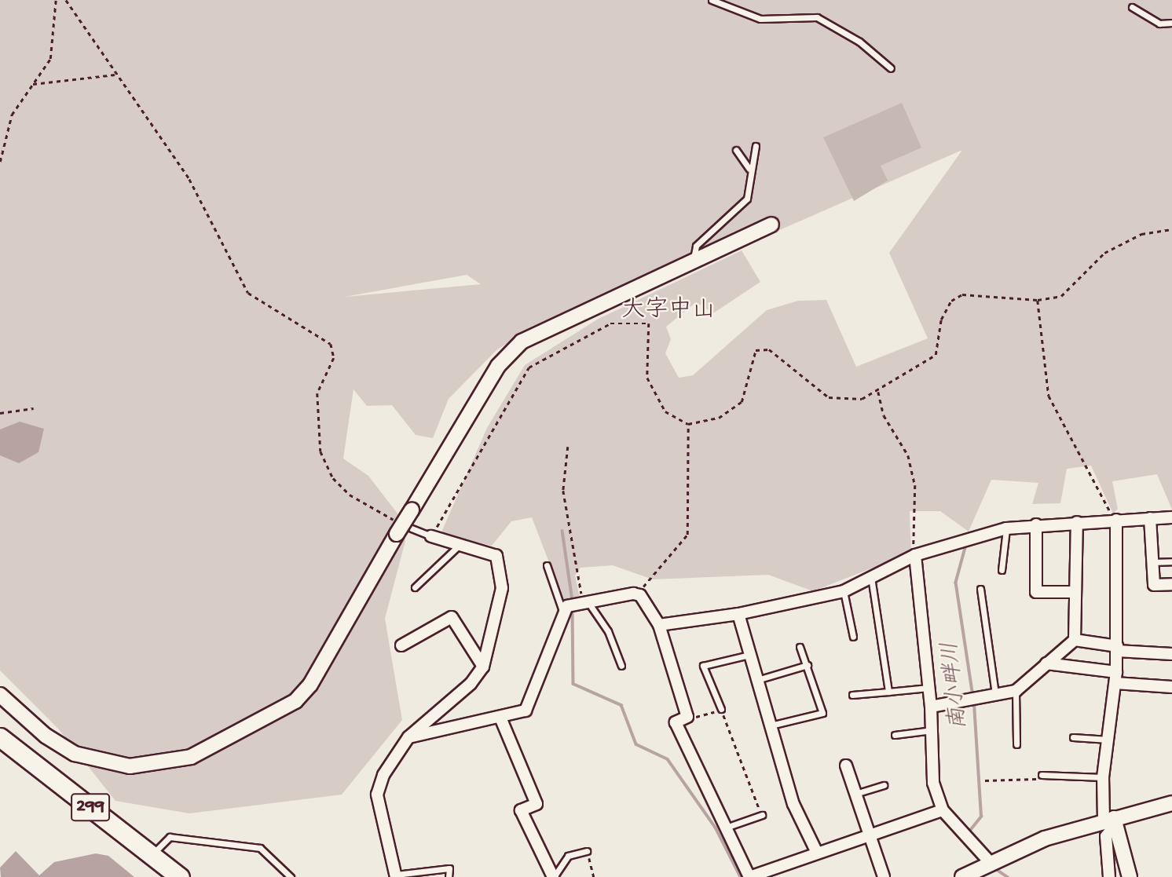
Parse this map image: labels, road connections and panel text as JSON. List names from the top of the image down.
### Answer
{
  "streets": {
    "highway": ["299"]
  },
  "districts": ["大字中山"],
  "water": ["南小畔川"]
}
